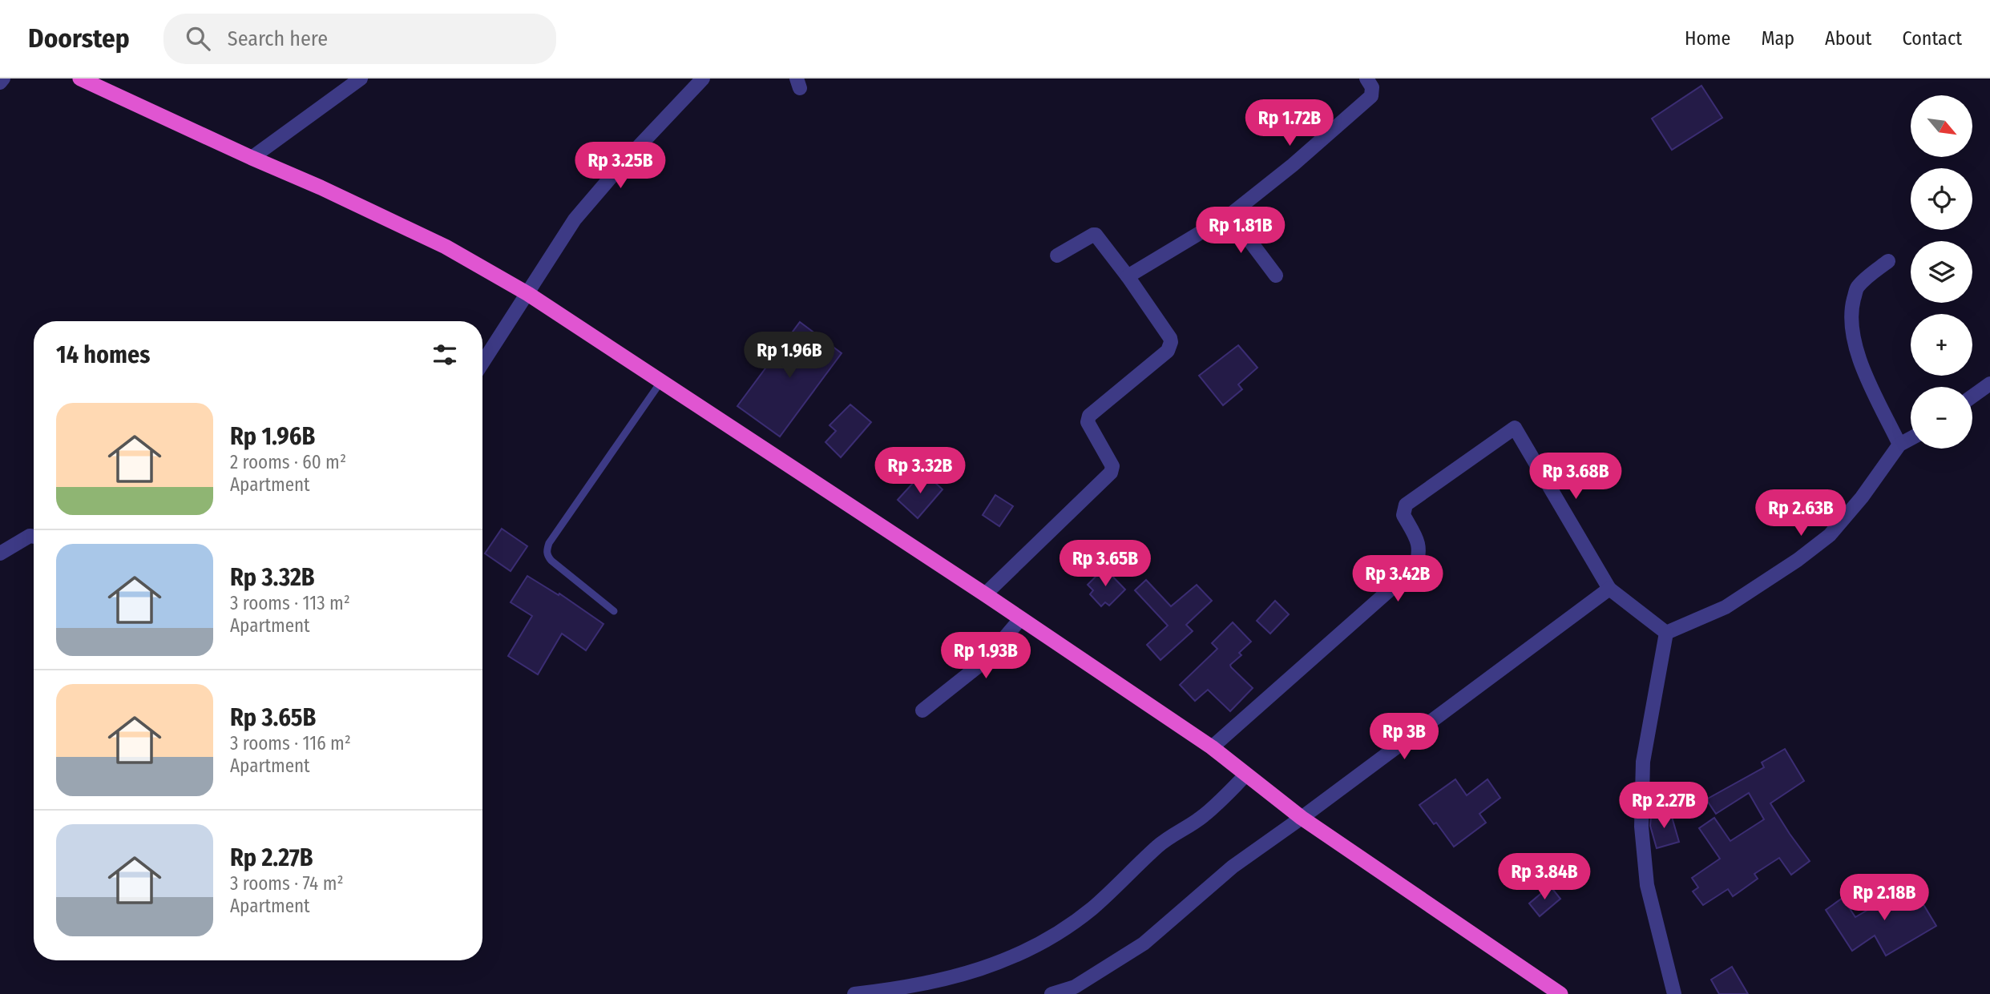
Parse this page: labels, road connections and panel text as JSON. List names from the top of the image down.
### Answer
{
  "north": "bottom right",
  "page": {
    "header": "Doorstep",
    "search": "Search here",
    "nav": [
      "Home",
      "Map",
      "About",
      "Contact"
    ],
    "map_buttons": ["+", "−"],
    "price": [
      "Rp 1.72B",
      "Rp 3.25B",
      "Rp 1.81B",
      "Rp 1.96B",
      "Rp 3.32B",
      "Rp 3.68B",
      "Rp 2.63B",
      "Rp 3.65B",
      "Rp 3.42B",
      "Rp 1.93B",
      "Rp 3B",
      "Rp 2.27B",
      "Rp 3.84B",
      "Rp 2.18B"
    ],
    "heading": "14 homes",
    "list": [
      {
        "name": "Rp 1.96B",
        "note": "2 rooms · 60 m² · Apartment"
      },
      {
        "name": "Rp 3.32B",
        "note": "3 rooms · 113 m² · Apartment"
      },
      {
        "name": "Rp 3.65B",
        "note": "3 rooms · 116 m² · Apartment"
      },
      {
        "name": "Rp 2.27B",
        "note": "3 rooms · 74 m² · Apartment"
      }
    ]
  }
}
